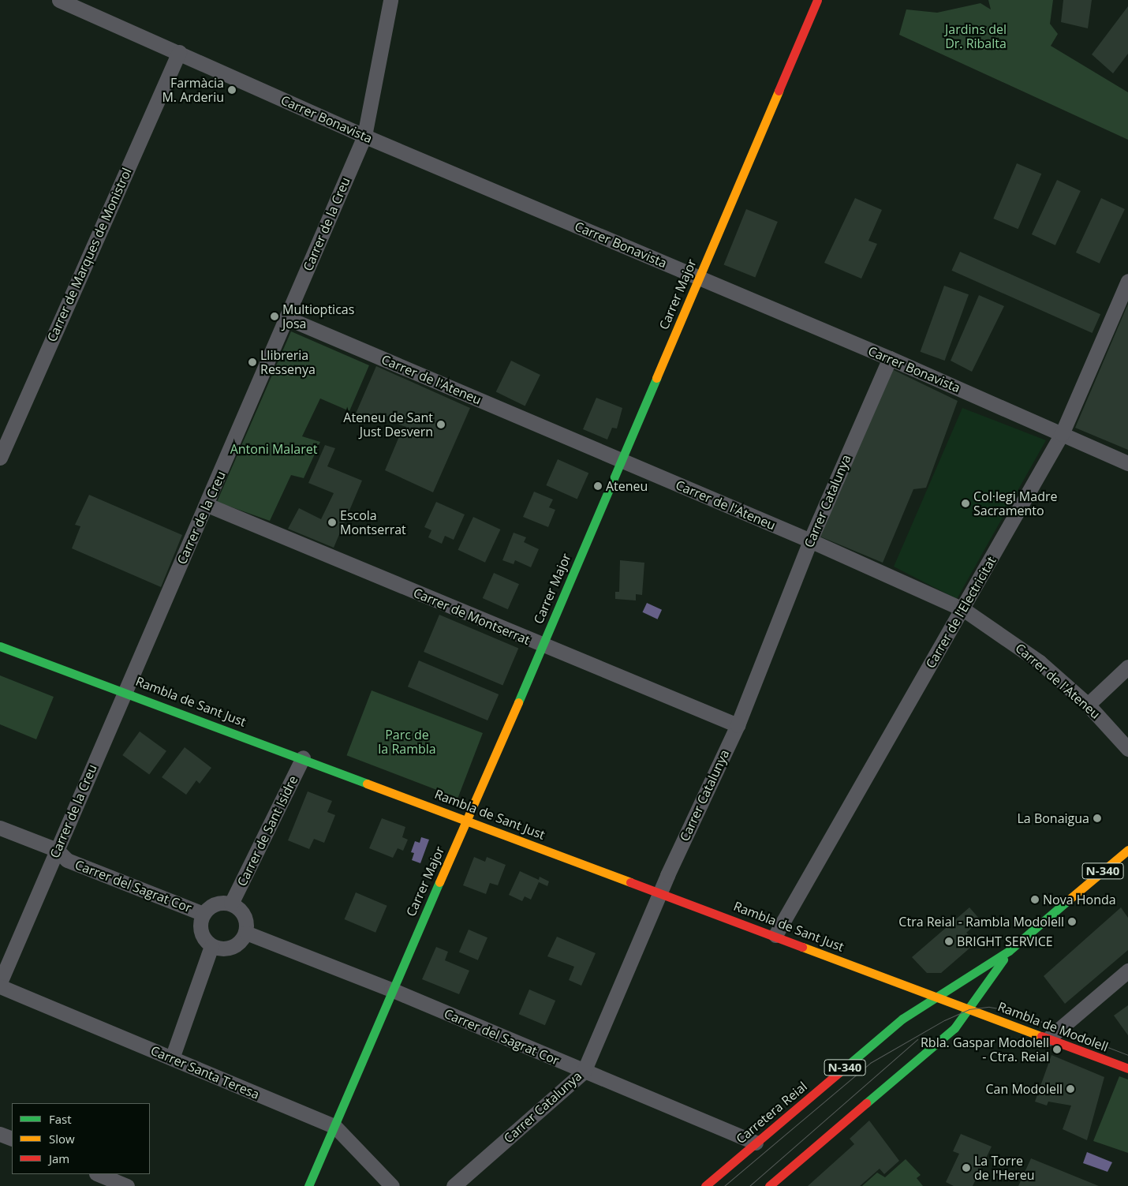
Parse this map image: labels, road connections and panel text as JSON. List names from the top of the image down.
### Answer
{
  "streets": {
    "street": [
      "Carrer Bonavista",
      "Carrer de la Creu",
      "Carrer de Marques de Monistrol",
      "Carrer Major",
      "Carrer de l'Ateneu",
      "Carrer Catalunya",
      "Carrer de l'Electricitat",
      "Carrer de Montserrat",
      "Rambla de Sant Just",
      "Carrer de Sant Isidre",
      "N-340",
      "Carrer del Sagrat Cor",
      "Rambla de Modolell",
      "Carrer Santa Teresa",
      "Carretera Reial"
    ]
  },
  "crossings": [
    ["Carrer Bonavista", "Carrer de la Creu"],
    ["Carrer Bonavista", "Carrer de Marques de Monistrol"],
    ["Carrer Bonavista", "Carrer Major"],
    ["Carrer Bonavista", "Carrer Catalunya"],
    ["Carrer Bonavista", "Carrer de l'Electricitat"],
    ["Carrer de la Creu", "Carrer de l'Ateneu"],
    ["Carrer de la Creu", "Carrer de Montserrat"],
    ["Carrer de la Creu", "Rambla de Sant Just"],
    ["Carrer de la Creu", "Carrer del Sagrat Cor"],
    ["Carrer Major", "Carrer de l'Ateneu"],
    ["Carrer Major", "Carrer de Montserrat"],
    ["Carrer Major", "Rambla de Sant Just"],
    ["Carrer Major", "Carrer del Sagrat Cor"],
    ["Carrer Major", "Carrer Santa Teresa"],
    ["Carrer de l'Ateneu", "Carrer Catalunya"],
    ["Carrer de l'Ateneu", "Carrer de l'Electricitat"],
    ["Carrer Catalunya", "Carrer de Montserrat"],
    ["Carrer Catalunya", "Rambla de Sant Just"],
    ["Carrer Catalunya", "Carrer del Sagrat Cor"],
    ["Carrer de l'Electricitat", "Rambla de Sant Just"],
    ["Rambla de Sant Just", "Carrer de Sant Isidre"],
    ["Rambla de Sant Just", "Rambla de Modolell"],
    ["Rambla de Sant Just", "Carretera Reial"],
    ["Carrer de Sant Isidre", "Carrer del Sagrat Cor"],
    ["Carrer del Sagrat Cor", "Carretera Reial"],
    ["Rambla de Modolell", "Carretera Reial"]
  ],
  "parks": ["Jardins del Dr. Ribalta", "Antoni Malaret", "Parc de la Rambla"],
  "places": [
    "Farmàcia M. Arderiu",
    "Multiopticas Josa",
    "Llibreria Ressenya",
    "Ateneu de Sant Just Desvern",
    "Ateneu",
    "Col·legi Madre Sacramento",
    "Escola Montserrat",
    "La Bonaigua",
    "Nova Honda",
    "Ctra Reial - Rambla Modolell",
    "BRIGHT SERVICE",
    "Rbla. Gaspar Modolell - Ctra. Reial",
    "Can Modolell",
    "La Torre de l'Hereu"
  ],
  "legend": ["Fast", "Slow", "Jam"]
}
